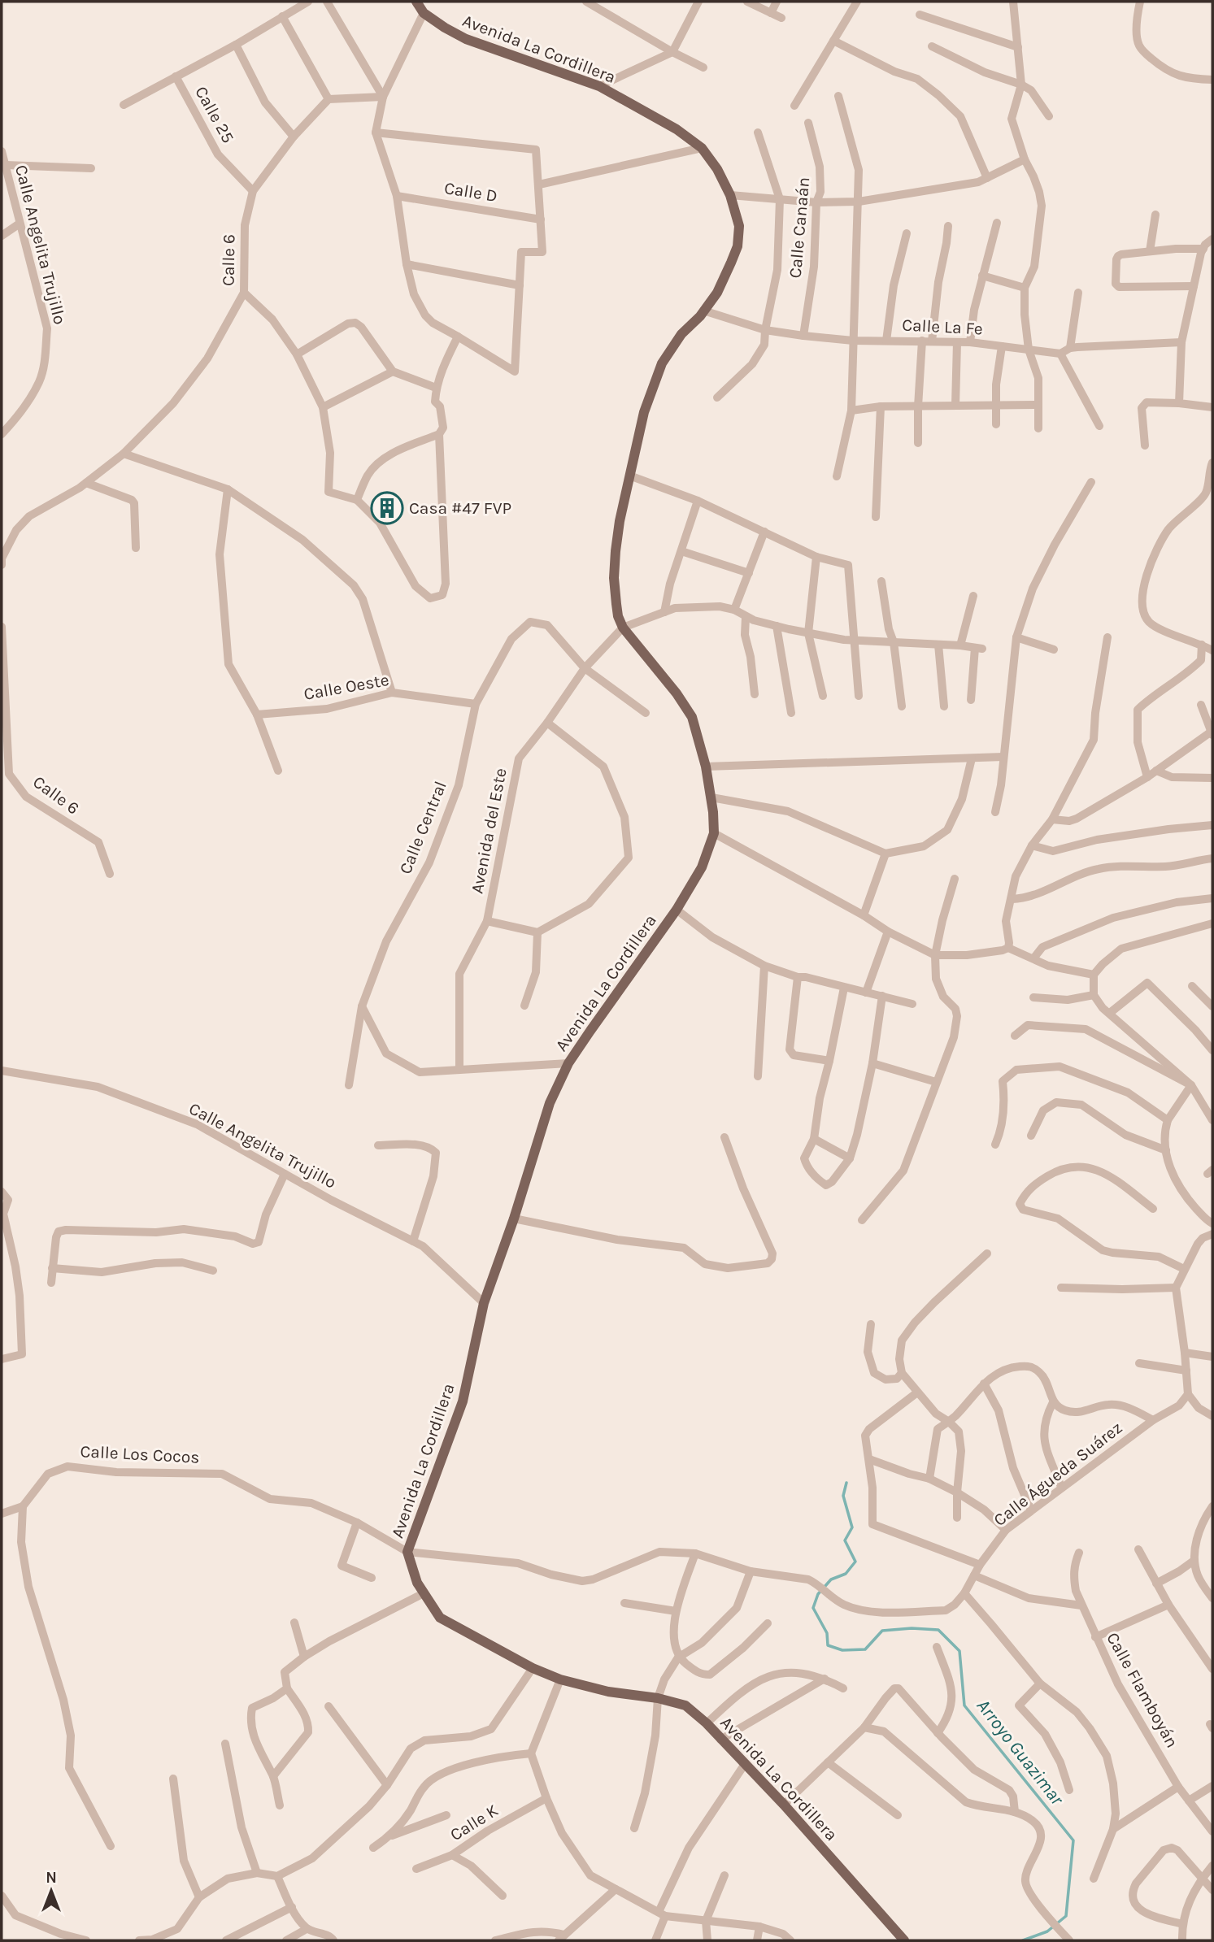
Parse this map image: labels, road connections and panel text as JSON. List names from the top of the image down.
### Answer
{
  "streets": {
    "main road": ["Avenida La Cordillera"],
    "street": [
      "Calle 25",
      "Calle D",
      "Calle Canaán",
      "Calle Angelita Trujillo",
      "Calle 6",
      "Calle La Fe",
      "Calle Oeste",
      "Calle Central",
      "Avenida del Este",
      "Calle Los Cocos",
      "Calle Águeda Suárez",
      "Calle Flamboyán",
      "Calle K"
    ]
  },
  "crossings": [
    ["Avenida La Cordillera", "Calle Angelita Trujillo"],
    ["Avenida La Cordillera", "Calle La Fe"],
    ["Avenida La Cordillera", "Avenida del Este"],
    ["Avenida La Cordillera", "Calle Los Cocos"],
    ["Avenida La Cordillera", "Calle Águeda Suárez"],
    ["Calle 25", "Calle 6"],
    ["Calle Canaán", "Calle La Fe"],
    ["Calle Oeste", "Calle Central"],
    ["Calle Central", "Avenida del Este"],
    ["Calle Los Cocos", "Calle Águeda Suárez"]
  ],
  "water": ["Arroyo Guazimar"],
  "places": {
    "building": ["Casa #47 FVP"]
  },
  "north": "top"
}
